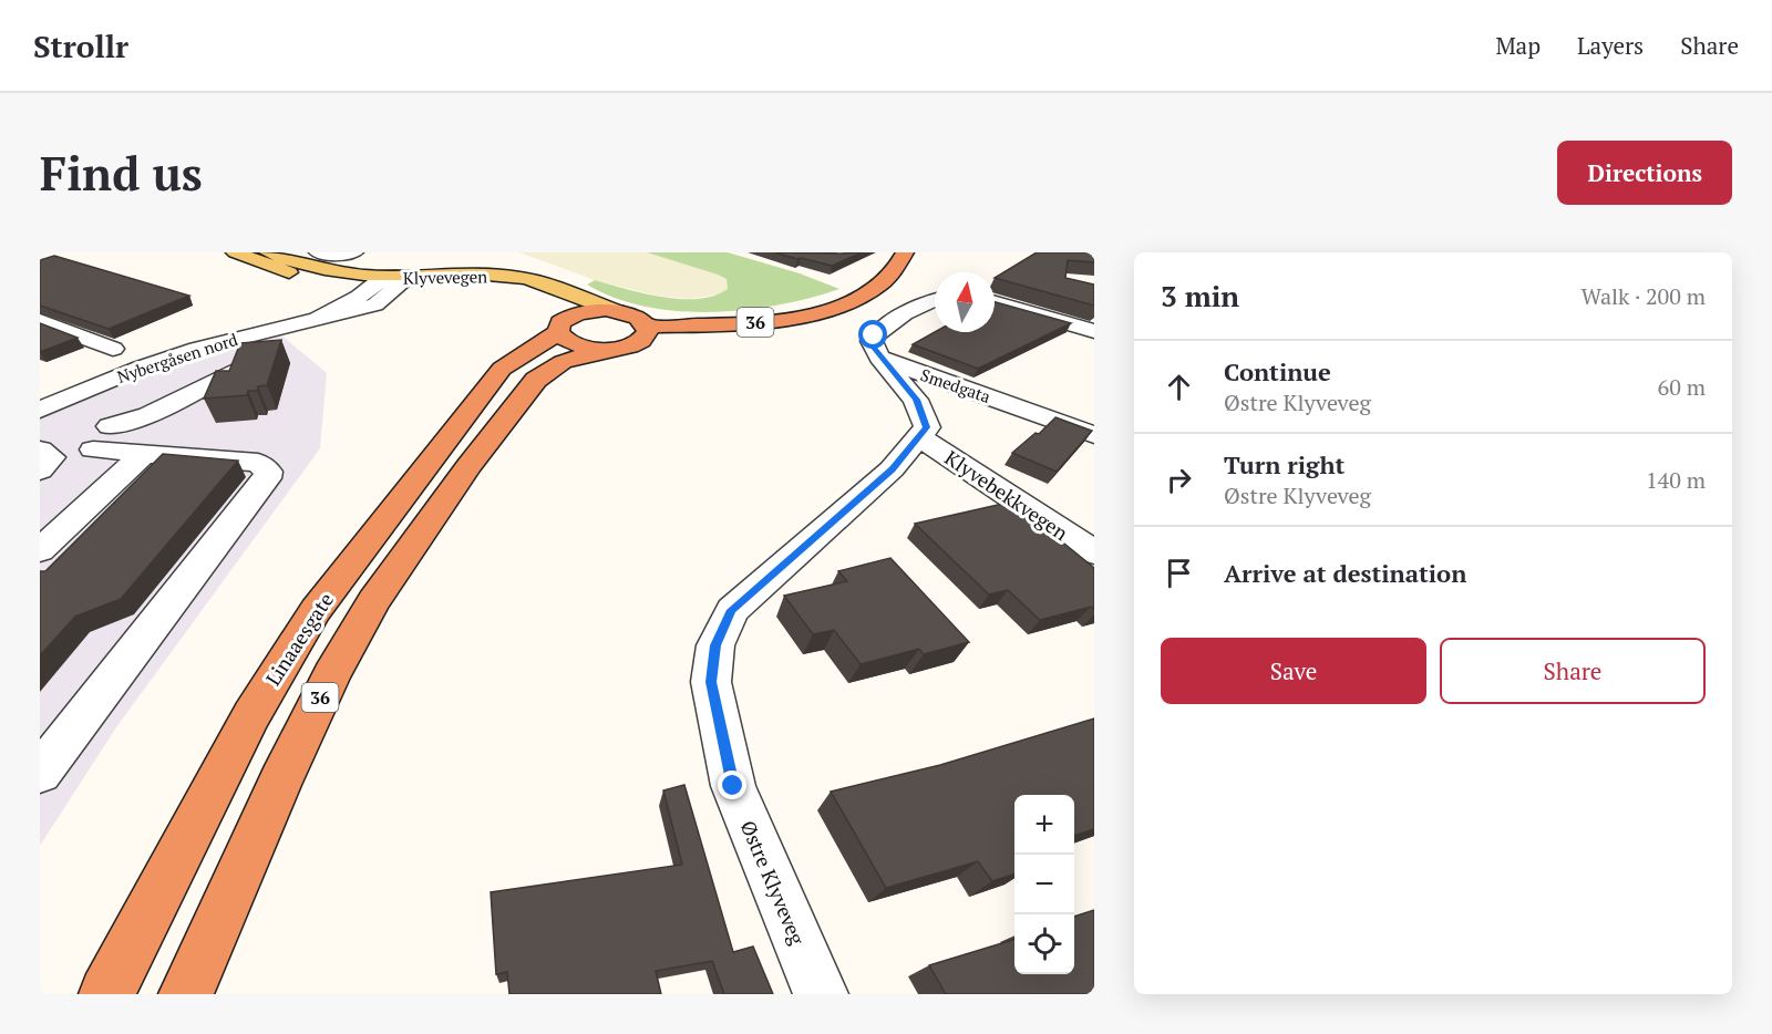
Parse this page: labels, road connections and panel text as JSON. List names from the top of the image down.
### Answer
{
  "streets": {
    "highway": ["36", "Linaaesgate"],
    "main road": ["Klyvevegen"],
    "street": [
      "Nybergåsen nord",
      "Smedgata",
      "Klyvebekkvegen",
      "Østre Klyveveg"
    ]
  },
  "crossings": [
    ["Klyvevegen", "36"],
    ["Klyvevegen", "Nybergåsen nord"],
    ["Klyvevegen", "Linaaesgate"],
    ["36", "Linaaesgate"],
    ["Klyvebekkvegen", "Østre Klyveveg"]
  ],
  "north": "top",
  "page": {
    "header": "Strollr",
    "nav": ["Map", "Layers", "Share"],
    "buttons": [
      "Directions",
      ["Save", "Share"]
    ],
    "title": "Find us",
    "heading": ["3 min", "Walk · 200 m"],
    "list": [
      ["Continue", "Østre Klyveveg", "60 m"],
      ["Turn right", "Østre Klyveveg", "140 m"],
      "Arrive at destination"
    ],
    "map_buttons": ["+", "−"]
  }
}
